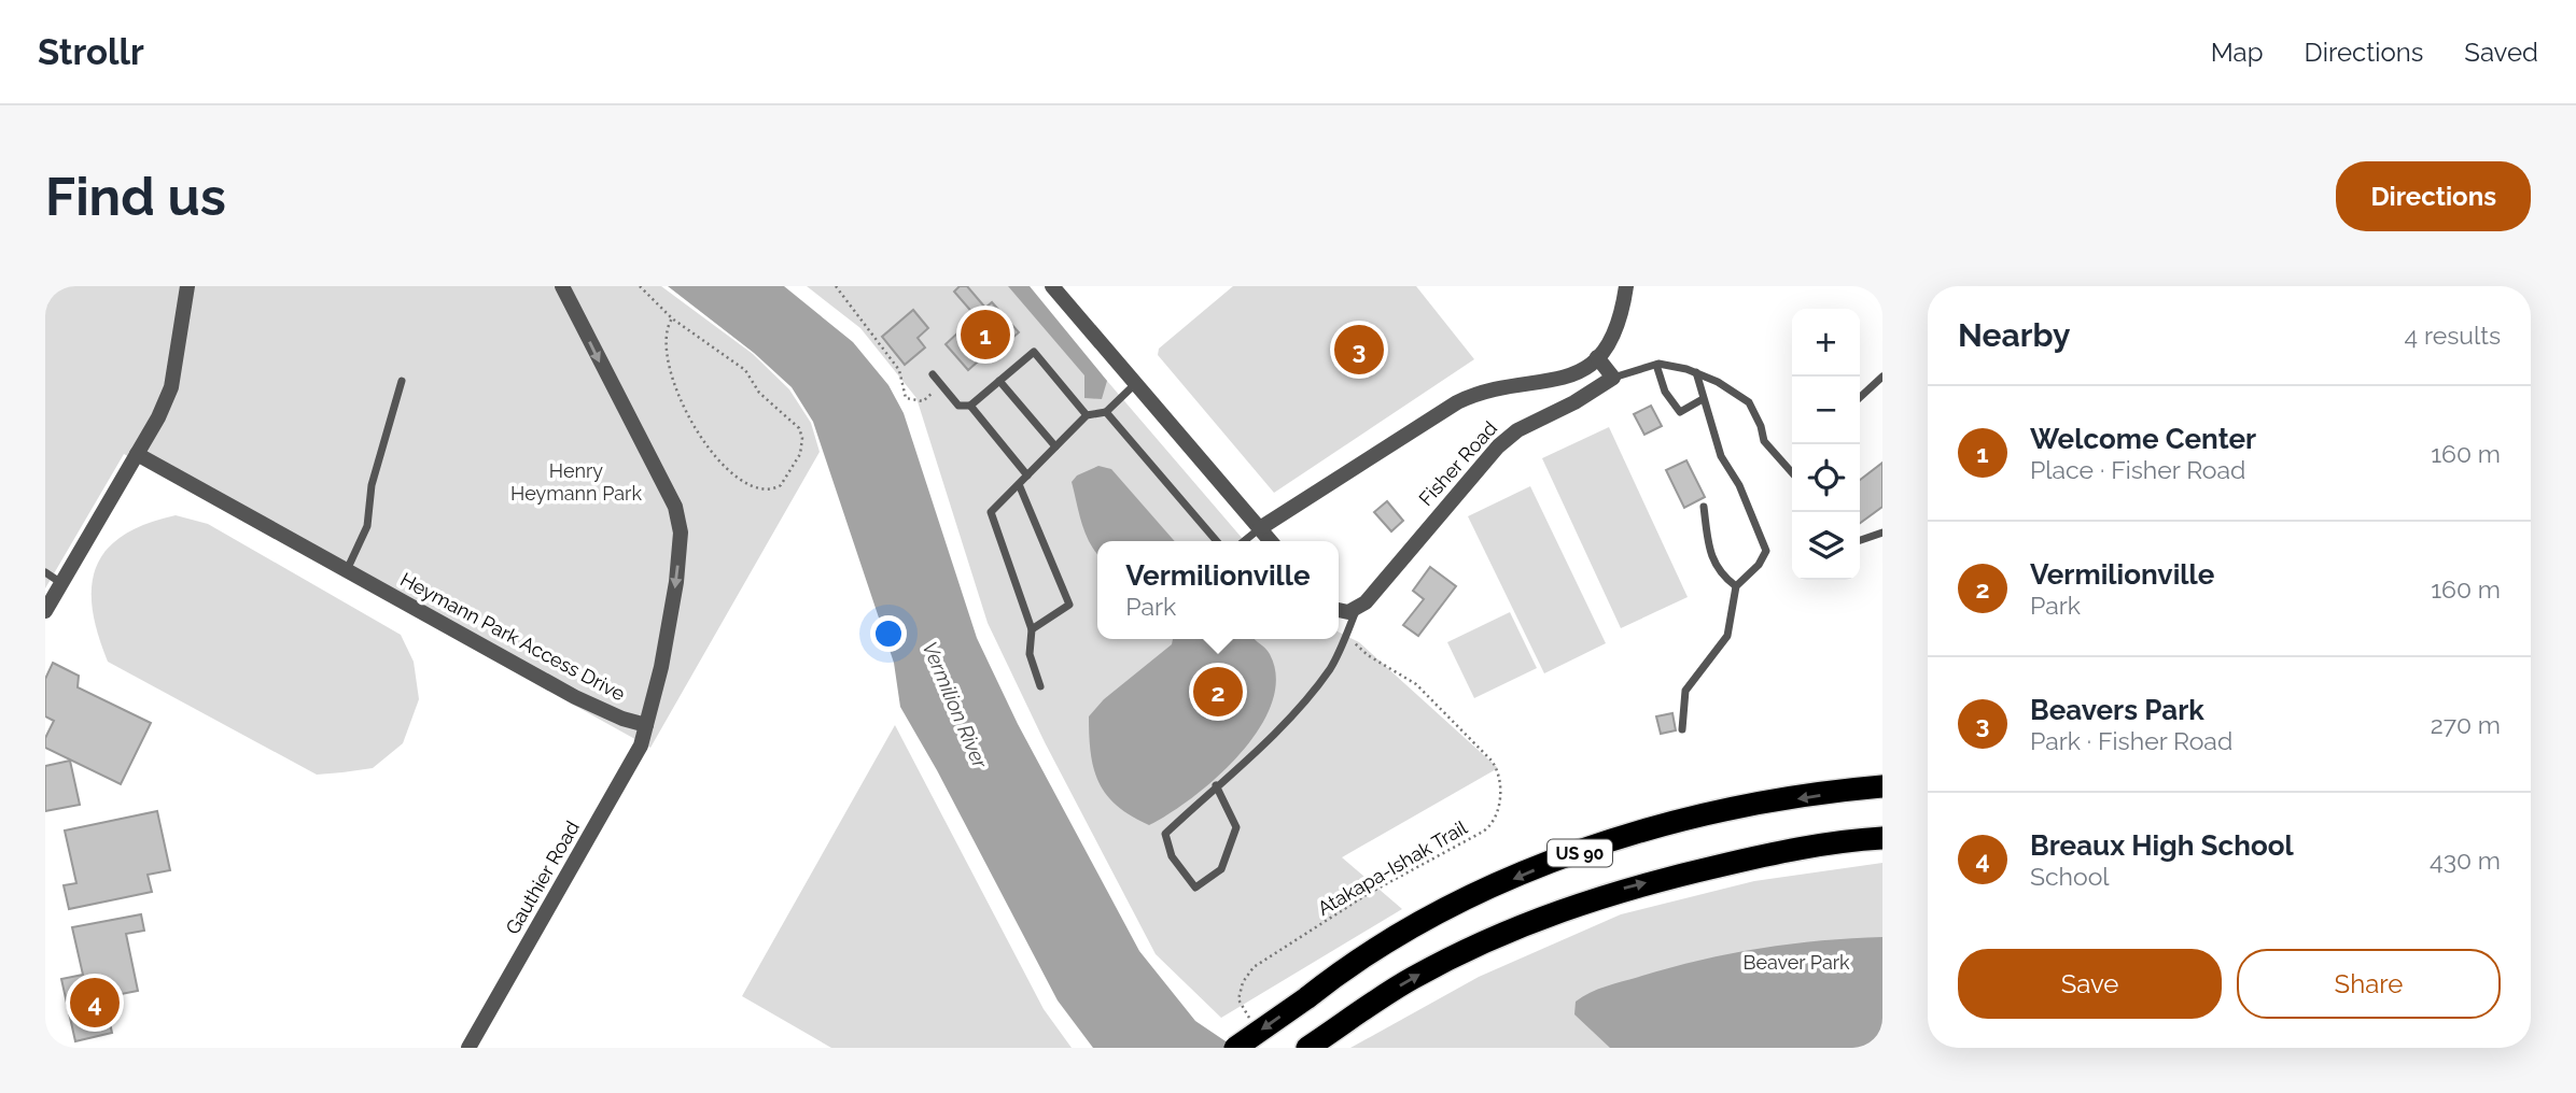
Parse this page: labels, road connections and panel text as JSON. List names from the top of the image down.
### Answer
{
  "streets": {
    "highway": ["US 90"],
    "street": ["Fisher Road", "Heymann Park Access Drive", "Gauthier Road"],
    "path": ["Atakapa-Ishak Trail"]
  },
  "crossings": [
    ["Heymann Park Access Drive", "Gauthier Road"]
  ],
  "one_way": ["Heymann Park Access Drive"],
  "water": ["Vermilion River"],
  "parks": ["Henry Heymann Park", "Beaver Park"],
  "page": {
    "header": "Strollr",
    "nav": ["Map", "Directions", "Saved"],
    "buttons": [
      "Directions",
      ["Save", "Share"]
    ],
    "title": "Find us",
    "heading": ["Nearby", "4 results"],
    "pins": [
      "1",
      "3",
      "2",
      "4"
    ],
    "map_buttons": ["+", "−"],
    "list": [
      {
        "mark": "1",
        "name": "Welcome Center",
        "note": "Place · Fisher Road",
        "value": "160 m"
      },
      {
        "mark": "2",
        "name": "Vermilionville",
        "note": "Park",
        "value": "160 m"
      },
      {
        "mark": "3",
        "name": "Beavers Park",
        "note": "Park · Fisher Road",
        "value": "270 m"
      },
      {
        "mark": "4",
        "name": "Breaux High School",
        "note": "School",
        "value": "430 m"
      }
    ],
    "popup": ["Vermilionville", "Park"]
  }
}
